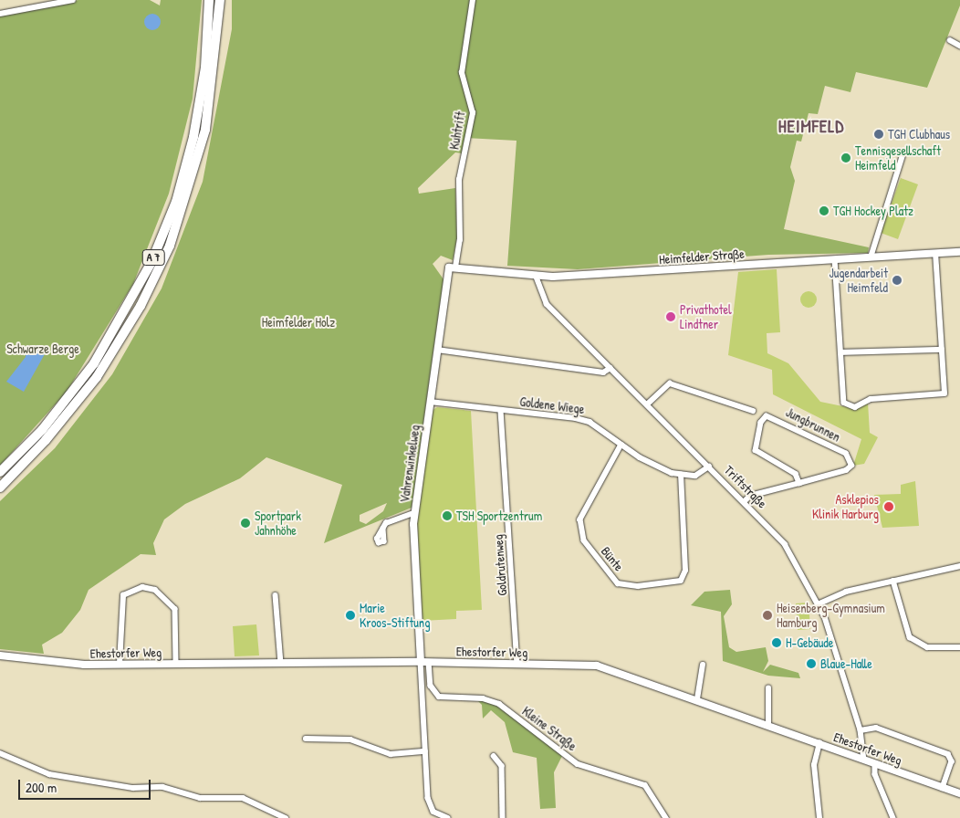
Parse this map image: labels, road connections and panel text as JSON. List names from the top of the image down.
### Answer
{
  "streets": {
    "highway": ["A 7"],
    "main road": ["Heimfelder Straße", "Vahrenwinkelweg", "Ehestorfer Weg"],
    "street": [
      "Kuhtrift",
      "Goldene Wiege",
      "Jungbrunnen",
      "Triftstraße",
      "Bünte",
      "Goldrutenweg",
      "Kleine Straße"
    ]
  },
  "crossings": [
    ["Kuhtrift", "Heimfelder Straße"],
    ["Heimfelder Straße", "Vahrenwinkelweg"],
    ["Heimfelder Straße", "Triftstraße"],
    ["Goldene Wiege", "Vahrenwinkelweg"],
    ["Goldene Wiege", "Bünte"],
    ["Goldene Wiege", "Goldrutenweg"],
    ["Vahrenwinkelweg", "Ehestorfer Weg"],
    ["Vahrenwinkelweg", "Kleine Straße"],
    ["Triftstraße", "Ehestorfer Weg"],
    ["Goldrutenweg", "Ehestorfer Weg"],
    ["Ehestorfer Weg", "Kleine Straße"]
  ],
  "districts": ["HEIMFELD"],
  "parks": ["Heimfelder Holz", "Schwarze Berge"],
  "places": [
    "TGH Clubhaus",
    "Tennisgesellschaft Heimfeld",
    "TGH Hockey Platz",
    "Jugendarbeit Heimfeld",
    "Privathotel Lindtner",
    "Asklepios Klinik Harburg",
    "TSH Sportzentrum",
    "Sportpark Jahnhöhe",
    "Marie Kroos-Stiftung",
    "Heisenberg-Gymnasium Hamburg",
    "H-Gebäude",
    "Blaue-Halle"
  ],
  "scale_bar": "200 m"
}
